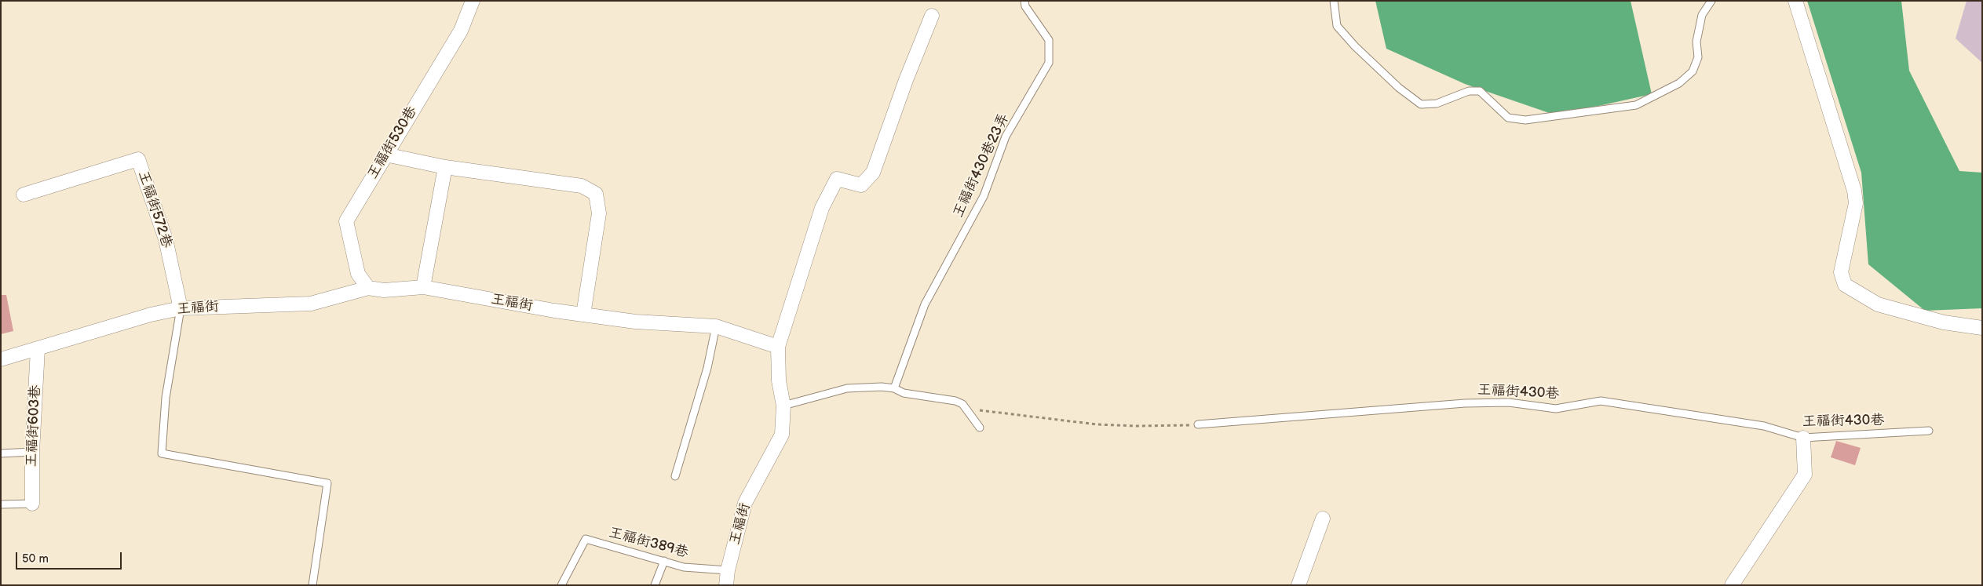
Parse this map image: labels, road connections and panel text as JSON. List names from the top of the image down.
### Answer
{
  "streets": {
    "street": [
      "王福街530巷",
      "王福街572巷",
      "王福街",
      "王福街603巷"
    ],
    "lane": ["王福街430巷23弄", "王福街430巷", "王福街389巷"]
  },
  "crossings": [
    ["王福街530巷", "王福街"],
    ["王福街572巷", "王福街"],
    ["王福街", "王福街603巷"],
    ["王福街", "王福街389巷"]
  ],
  "scale_bar": "50 m"
}
